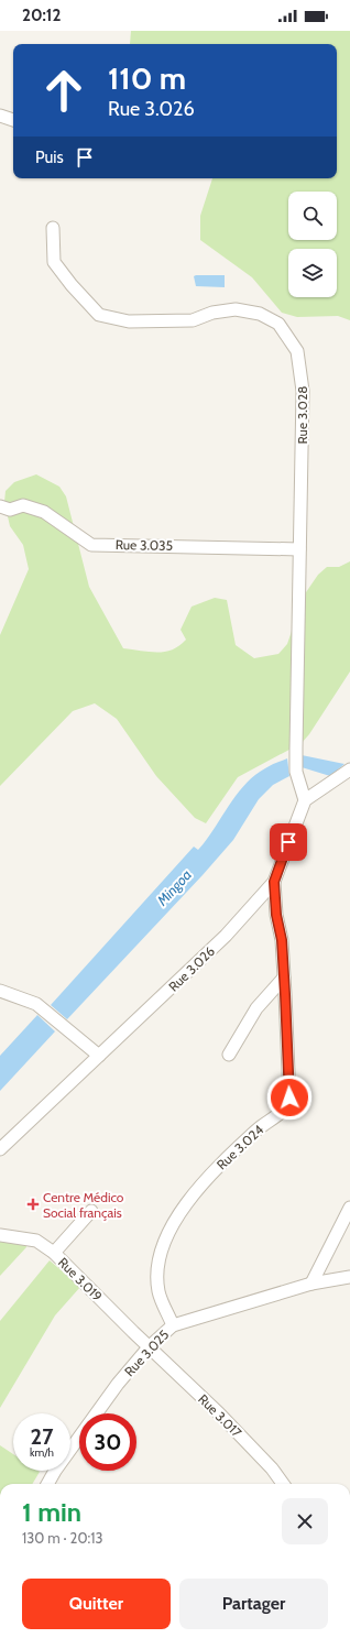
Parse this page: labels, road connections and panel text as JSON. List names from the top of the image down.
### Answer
{
  "streets": {
    "street": [
      "Rue 3.028",
      "Rue 3.035",
      "Rue 3.026",
      "Rue 3.024",
      "Rue 3.019",
      "Rue 3.025",
      "Rue 3.017"
    ]
  },
  "crossings": [
    ["Rue 3.028", "Rue 3.035"],
    ["Rue 3.028", "Rue 3.026"],
    ["Rue 3.026", "Rue 3.024"],
    ["Rue 3.024", "Rue 3.025"],
    ["Rue 3.019", "Rue 3.025"],
    ["Rue 3.019", "Rue 3.017"],
    ["Rue 3.025", "Rue 3.017"]
  ],
  "water": ["Mingoa"],
  "places": {
    "health": ["Centre Médico Social français"]
  },
  "page": {
    "status": "20:12",
    "turn": ["110 m", "Rue 3.026"],
    "then": "Puis",
    "speed": "27 km/h",
    "limit": "30",
    "heading": ["1 min", "130 m · 20:13"],
    "buttons": ["Quitter", "Partager"]
  }
}
